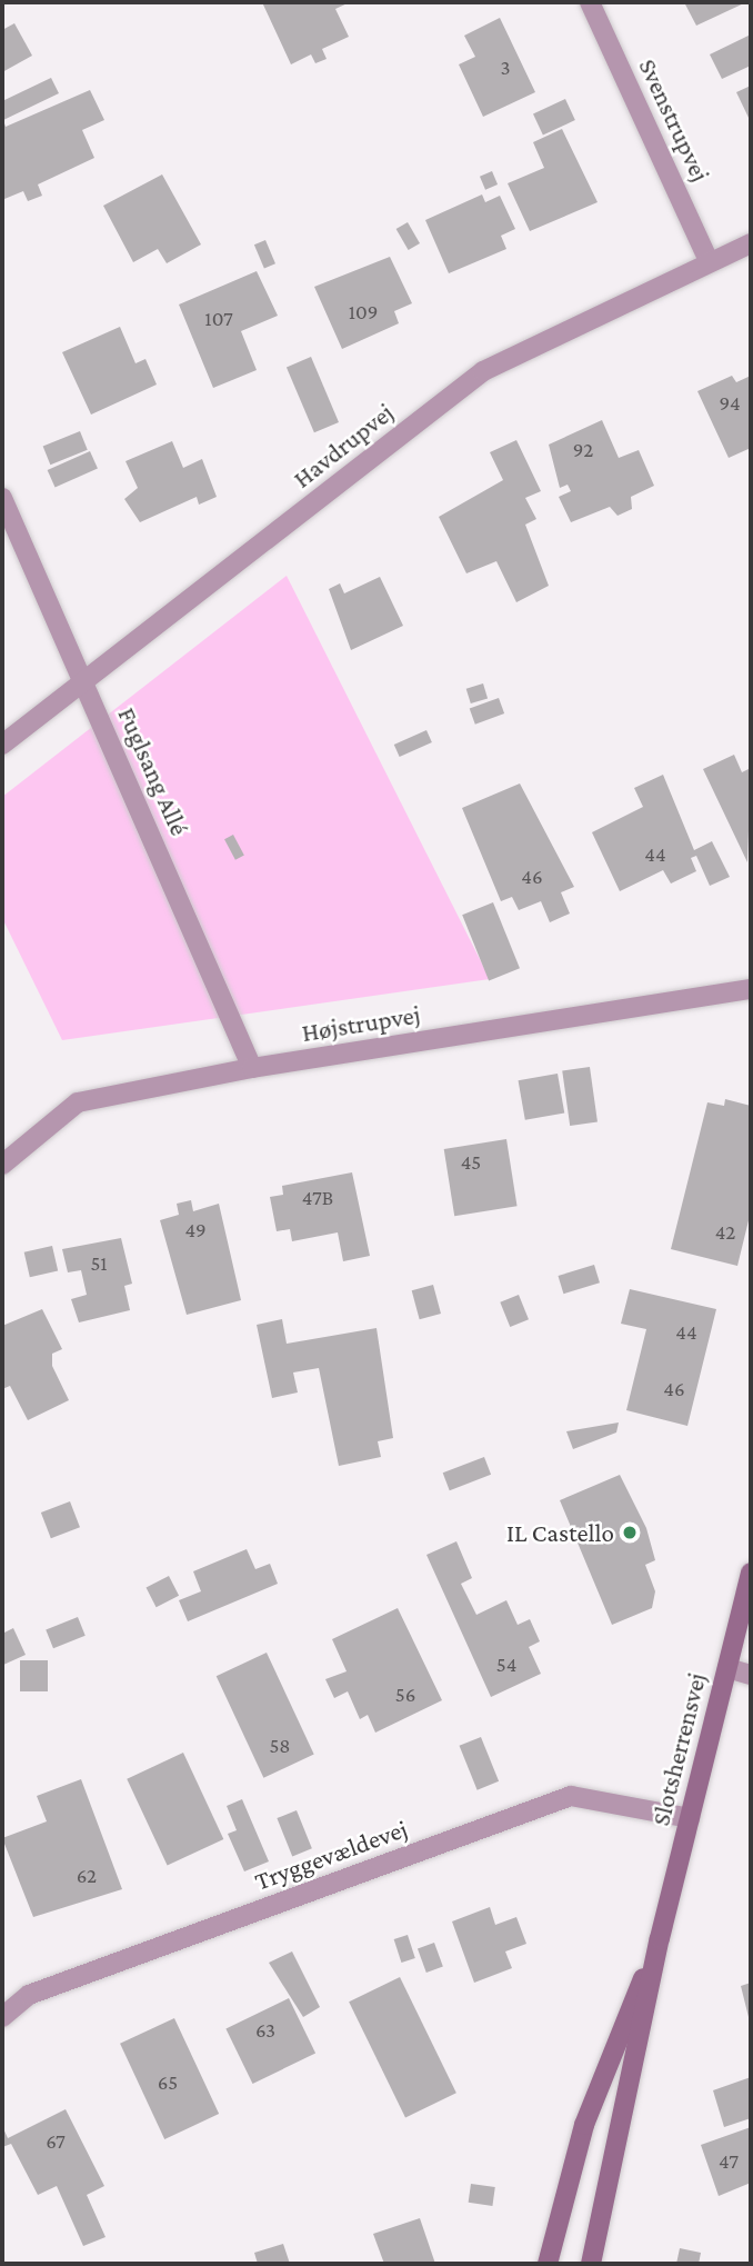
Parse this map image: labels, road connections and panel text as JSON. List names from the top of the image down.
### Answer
{
  "streets": {
    "street": [
      "Svenstrupvej",
      "Havdrupvej",
      "Fuglsang Allé",
      "Højstrupvej",
      "Slotsherrensvej",
      "Tryggevældevej"
    ]
  },
  "crossings": [
    ["Svenstrupvej", "Havdrupvej"],
    ["Havdrupvej", "Fuglsang Allé"],
    ["Fuglsang Allé", "Højstrupvej"],
    ["Slotsherrensvej", "Tryggevældevej"]
  ],
  "places": ["IL Castello"],
  "house_numbers": [
    "3",
    "109",
    "107",
    "94",
    "92",
    "44",
    "46",
    "45",
    "47B",
    "49",
    "42",
    "51",
    "44",
    "46",
    "54",
    "56",
    "58",
    "62",
    "63",
    "65",
    "67",
    "47"
  ]
}
